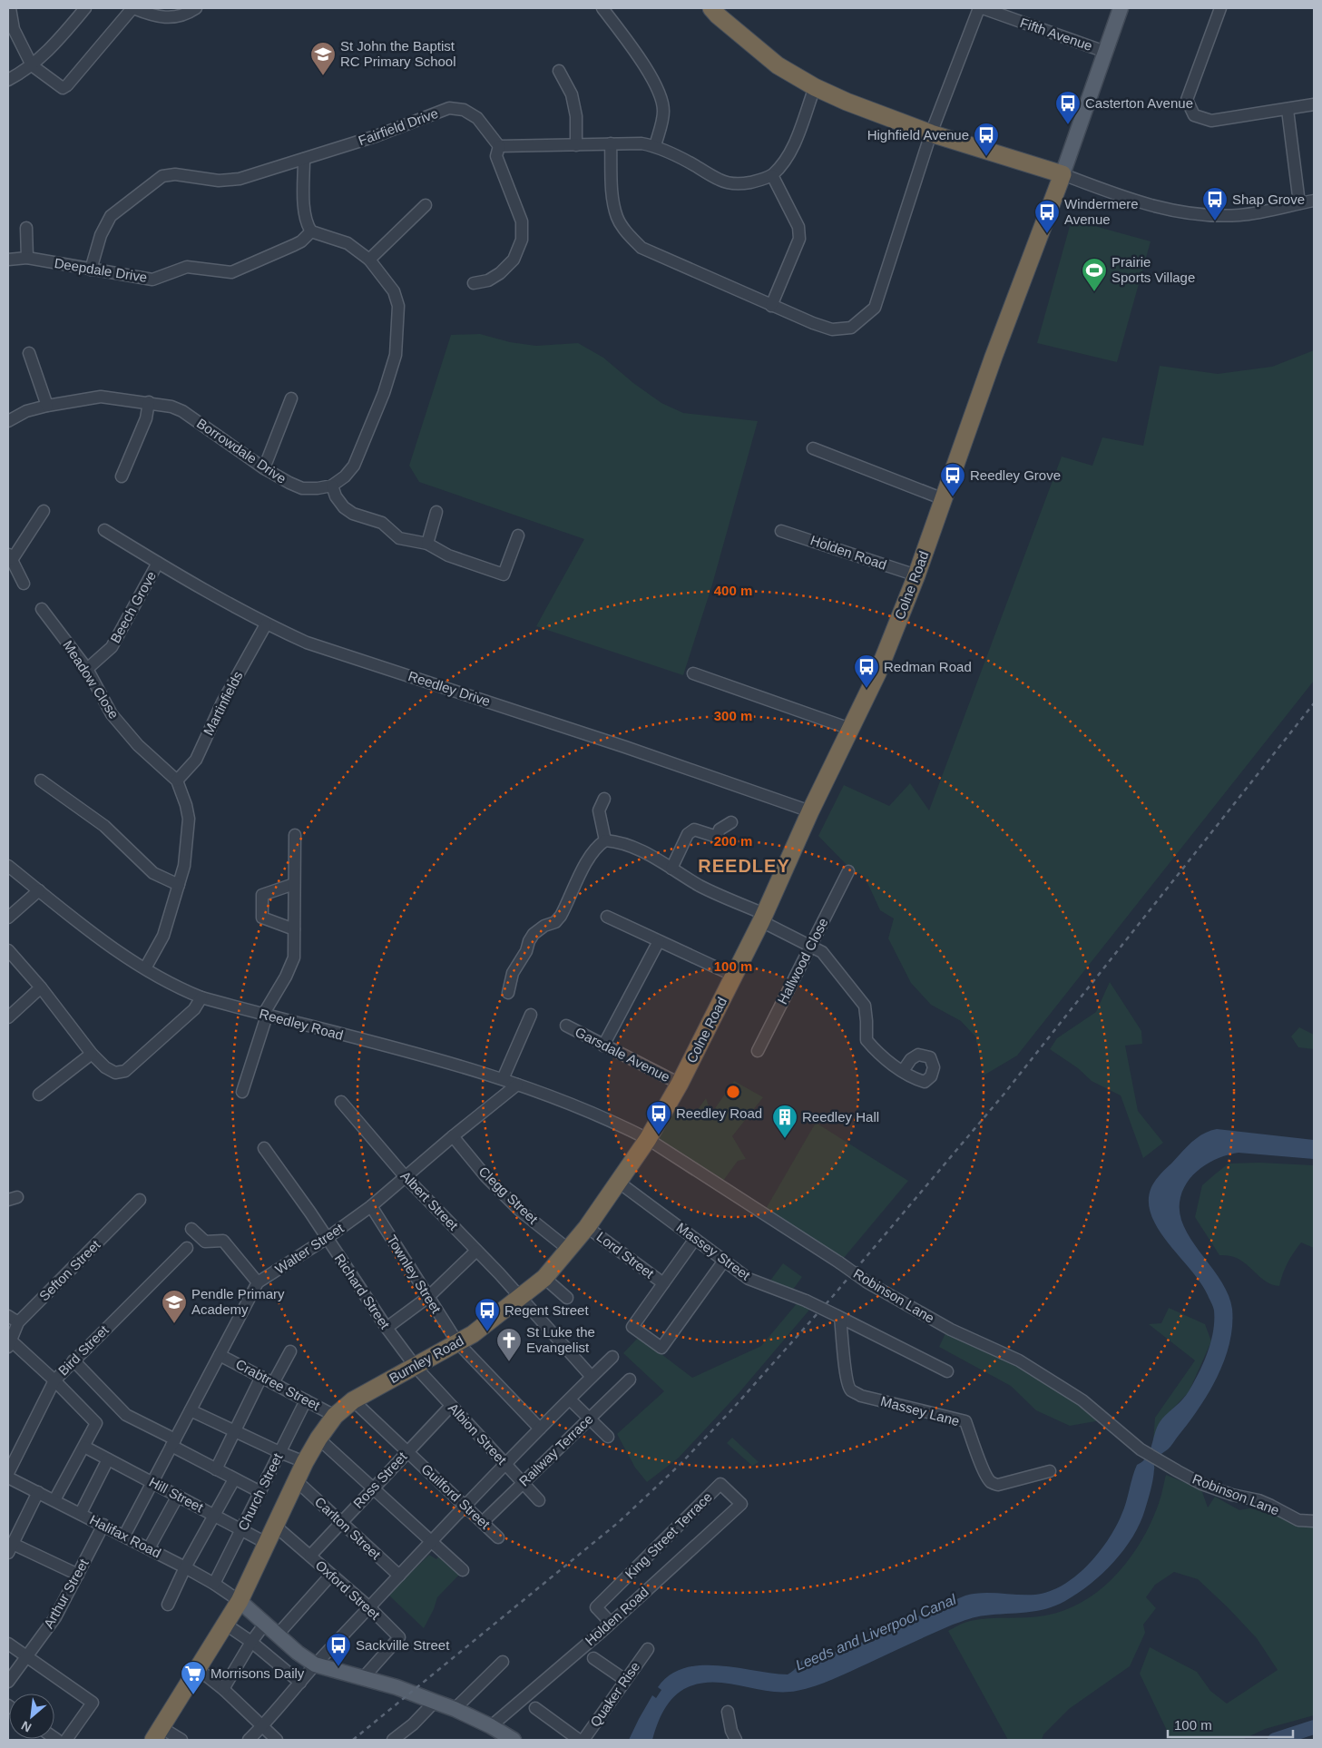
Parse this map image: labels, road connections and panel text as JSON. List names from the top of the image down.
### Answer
{
  "streets": {
    "highway": ["Colne Road", "Burnley Road"],
    "street": [
      "Fifth Avenue",
      "Fairfield Drive",
      "Deepdale Drive",
      "Borrowdale Drive",
      "Holden Road",
      "Beech Grove",
      "Meadow Close",
      "Reedley Drive",
      "Martinfields",
      "Hallwood Close",
      "Reedley Road",
      "Garsdale Avenue",
      "Clegg Street",
      "Albert Street",
      "Walter Street",
      "Massey Street",
      "Lord Street",
      "Sefton Street",
      "Townley Street",
      "Richard Street",
      "Robinson Lane",
      "Bird Street",
      "Crabtree Street",
      "Massey Lane",
      "Albion Street",
      "Railway Terrace",
      "Ross Street",
      "Church Street",
      "Hill Street",
      "Guilford Street",
      "Carlton Street",
      "King Street Terrace",
      "Halifax Road",
      "Oxford Street",
      "Arthur Street",
      "Quaker Rise"
    ]
  },
  "crossings": [
    ["Fifth Avenue", "Colne Road"],
    ["Fairfield Drive", "Deepdale Drive"],
    ["Holden Road", "Colne Road"],
    ["Holden Road", "King Street Terrace"],
    ["Colne Road", "Reedley Drive"],
    ["Colne Road", "Reedley Road"],
    ["Colne Road", "Garsdale Avenue"],
    ["Colne Road", "Robinson Lane"],
    ["Colne Road", "Burnley Road"],
    ["Beech Grove", "Meadow Close"],
    ["Beech Grove", "Reedley Drive"],
    ["Meadow Close", "Martinfields"],
    ["Meadow Close", "Reedley Road"],
    ["Reedley Drive", "Martinfields"],
    ["Reedley Road", "Walter Street"],
    ["Reedley Road", "Robinson Lane"],
    ["Reedley Road", "Burnley Road"],
    ["Clegg Street", "Walter Street"],
    ["Clegg Street", "Burnley Road"],
    ["Albert Street", "Walter Street"],
    ["Albert Street", "Burnley Road"],
    ["Walter Street", "Townley Street"],
    ["Walter Street", "Richard Street"],
    ["Walter Street", "Crabtree Street"],
    ["Walter Street", "Hill Street"],
    ["Walter Street", "Halifax Road"],
    ["Massey Street", "Burnley Road"],
    ["Massey Street", "Massey Lane"],
    ["Lord Street", "Burnley Road"],
    ["Townley Street", "Burnley Road"],
    ["Richard Street", "Burnley Road"],
    ["Richard Street", "Albion Street"],
    ["Robinson Lane", "Burnley Road"],
    ["Burnley Road", "Crabtree Street"],
    ["Burnley Road", "Albion Street"],
    ["Burnley Road", "Hill Street"],
    ["Burnley Road", "Guilford Street"],
    ["Burnley Road", "Carlton Street"],
    ["Burnley Road", "Halifax Road"],
    ["Burnley Road", "Oxford Street"],
    ["Crabtree Street", "Church Street"],
    ["Albion Street", "Railway Terrace"],
    ["Albion Street", "Ross Street"],
    ["Railway Terrace", "Guilford Street"],
    ["Ross Street", "Guilford Street"],
    ["Ross Street", "Carlton Street"],
    ["Ross Street", "Oxford Street"],
    ["Church Street", "Hill Street"],
    ["Church Street", "Halifax Road"],
    ["Halifax Road", "Arthur Street"]
  ],
  "districts": ["REEDLEY"],
  "water": ["Leeds and Liverpool Canal"],
  "places": {
    "school or university": ["St John the Baptist RC Primary School", "Pendle Primary Academy"],
    "bus stop": [
      "Casterton Avenue",
      "Highfield Avenue",
      "Shap Grove",
      "Windermere Avenue",
      "Reedley Grove",
      "Redman Road",
      "Reedley Road",
      "Regent Street",
      "Sackville Street"
    ],
    "sports": ["Prairie Sports Village"],
    "building": ["Reedley Hall"],
    "church": ["St Luke the Evangelist"],
    "supermarket": ["Morrisons Daily"]
  },
  "scale_bar": "100 m",
  "north": "bottom left",
  "rings": [
    "400 m",
    "300 m",
    "200 m",
    "100 m"
  ]
}
